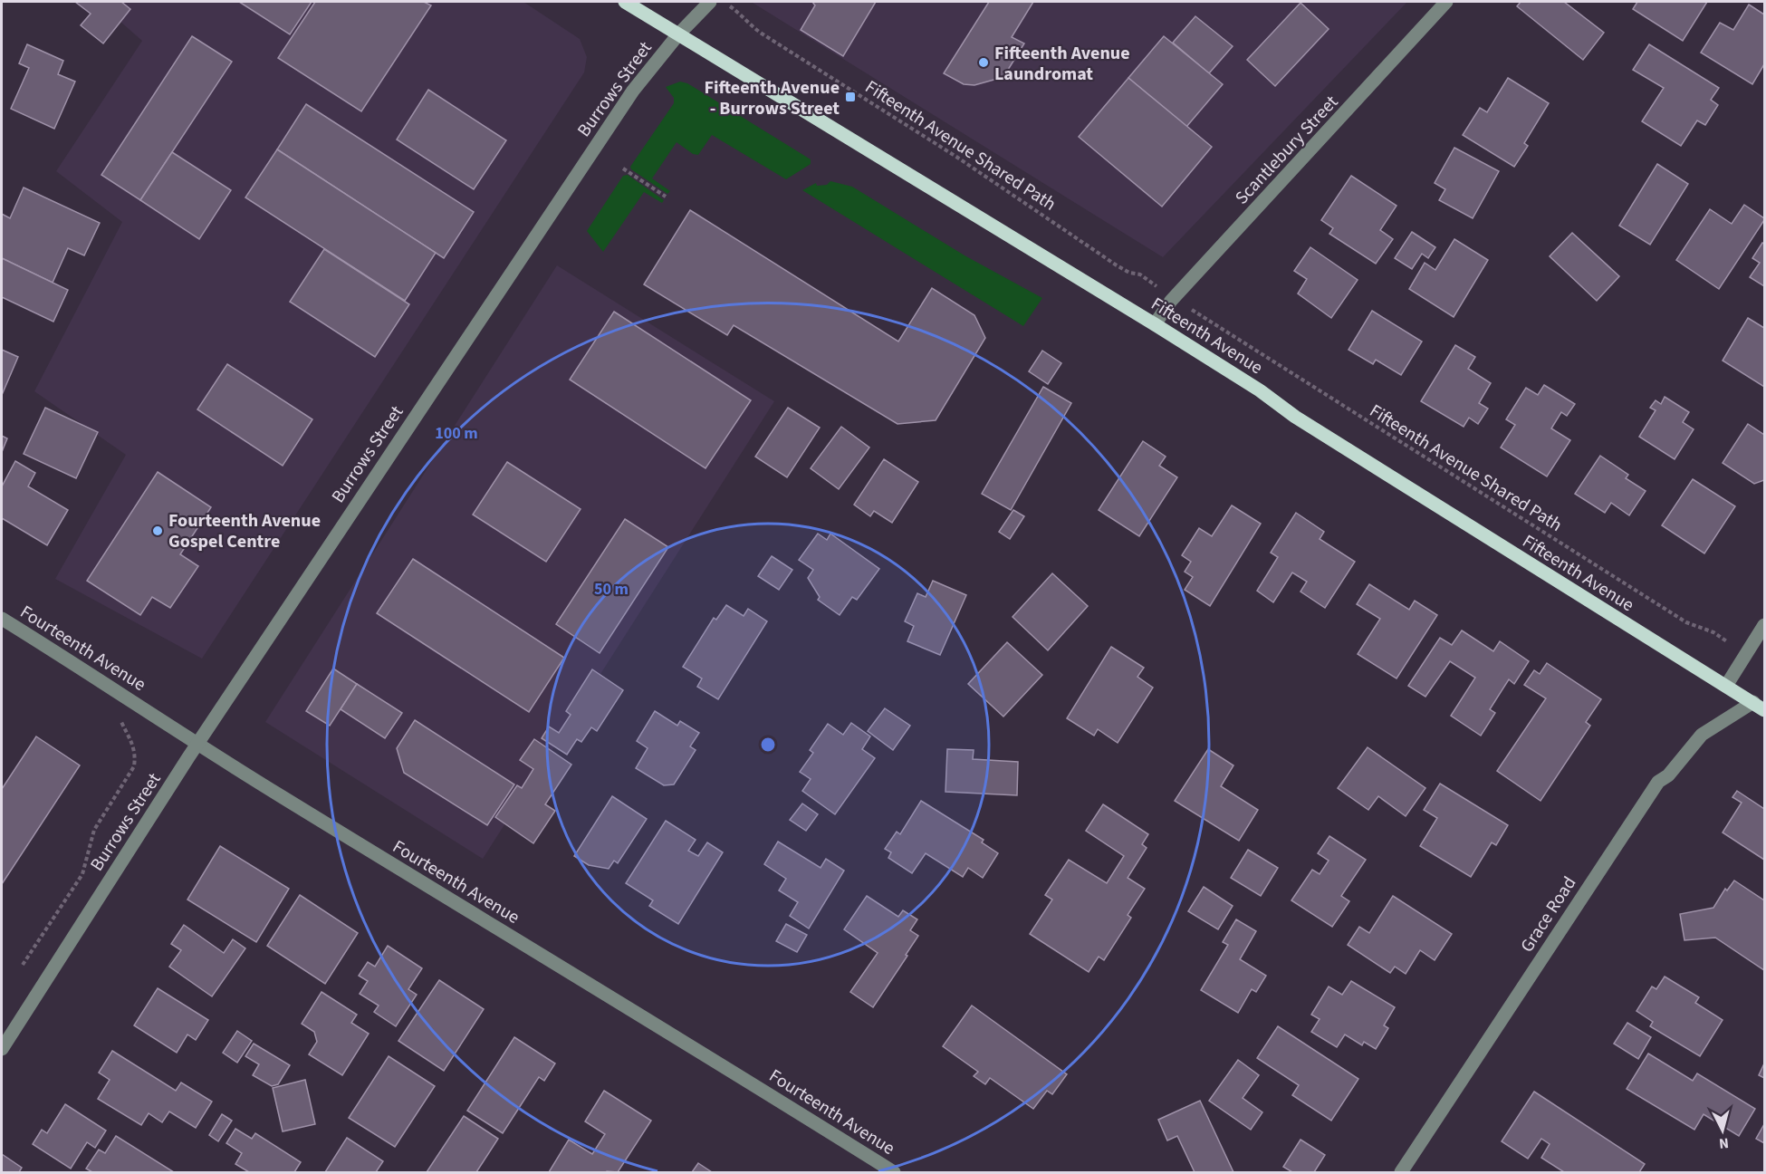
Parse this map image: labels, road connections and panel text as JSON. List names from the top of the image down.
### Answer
{
  "streets": {
    "main road": ["Fifteenth Avenue"],
    "street": [
      "Burrows Street",
      "Scantlebury Street",
      "Fourteenth Avenue",
      "Grace Road"
    ],
    "path": ["Fifteenth Avenue Shared Path"]
  },
  "crossings": [
    ["Burrows Street", "Fifteenth Avenue"],
    ["Burrows Street", "Fourteenth Avenue"],
    ["Scantlebury Street", "Fifteenth Avenue"],
    ["Fifteenth Avenue", "Grace Road"]
  ],
  "places": {
    "other": ["Fifteenth Avenue Laundromat", "Fourteenth Avenue Gospel Centre"],
    "transit": ["Fifteenth Avenue - Burrows Street"]
  },
  "north": "bottom",
  "rings": ["100 m", "50 m"]
}
